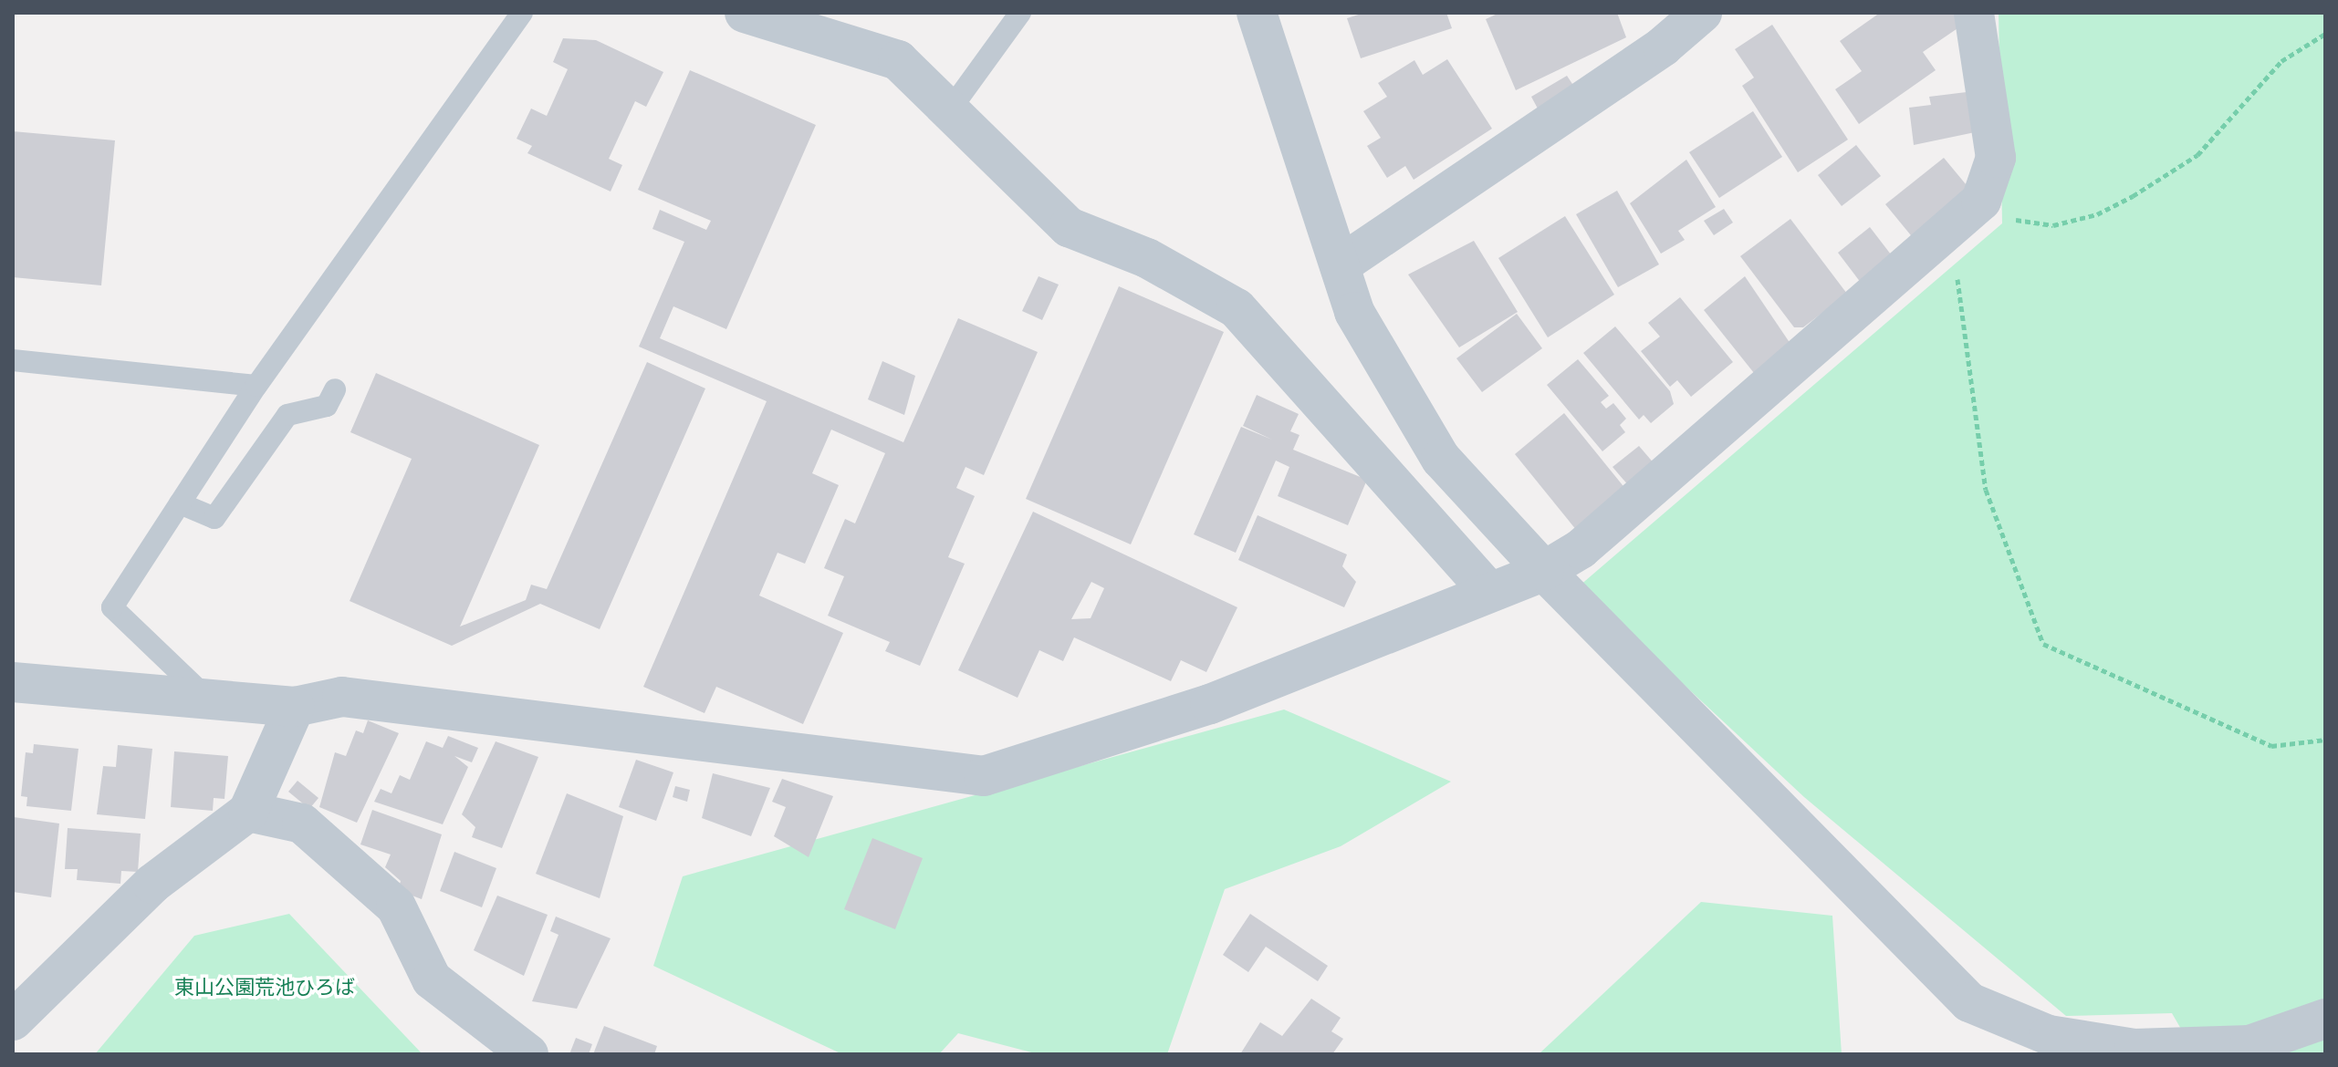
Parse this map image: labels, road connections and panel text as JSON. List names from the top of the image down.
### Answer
{
  "parks": ["東山公園荒池ひろば"]
}
